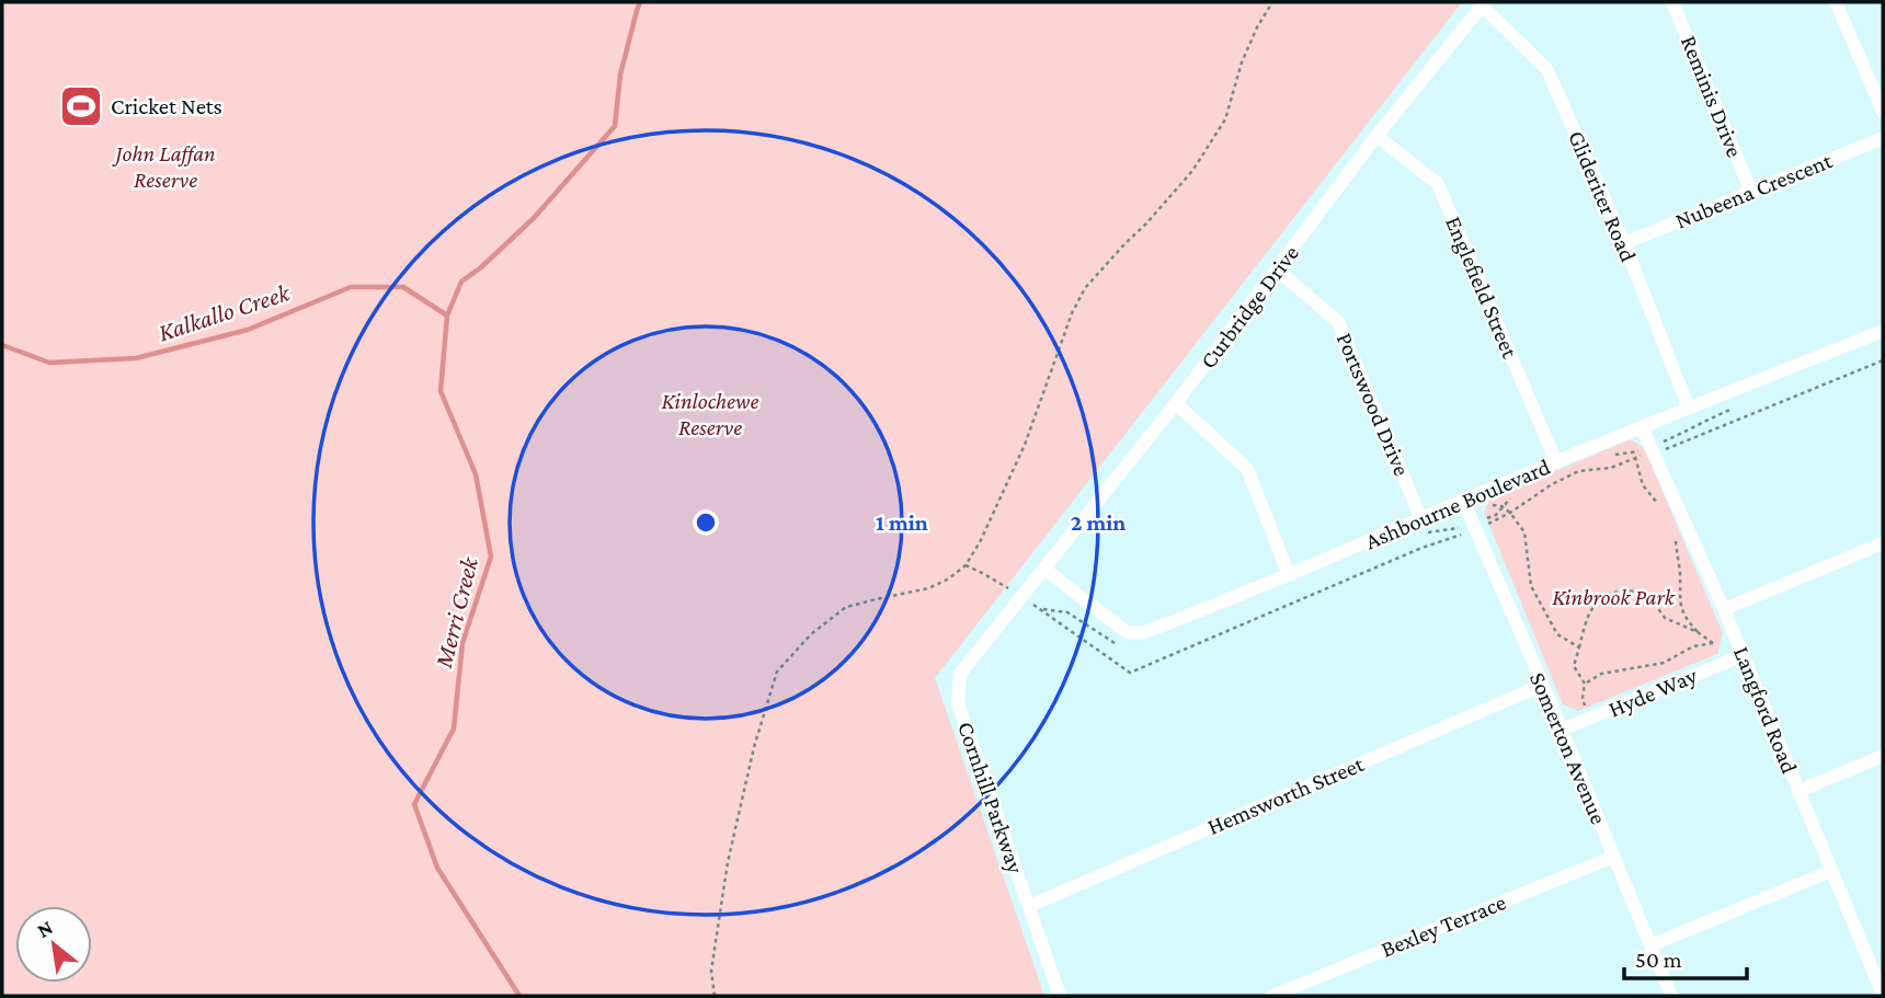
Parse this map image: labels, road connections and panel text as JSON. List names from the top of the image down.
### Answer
{
  "streets": {
    "street": [
      "Reminis Drive",
      "Nubeena Crescent",
      "Glideriter Road",
      "Englefield Street",
      "Curbridge Drive",
      "Portswood Drive",
      "Ashbourne Boulevard",
      "Hyde Way",
      "Langford Road",
      "Somerton Avenue",
      "Hemsworth Street",
      "Cornhill Parkway",
      "Bexley Terrace"
    ]
  },
  "crossings": [
    ["Reminis Drive", "Nubeena Crescent"],
    ["Nubeena Crescent", "Glideriter Road"],
    ["Glideriter Road", "Curbridge Drive"],
    ["Glideriter Road", "Ashbourne Boulevard"],
    ["Englefield Street", "Curbridge Drive"],
    ["Englefield Street", "Ashbourne Boulevard"],
    ["Curbridge Drive", "Portswood Drive"],
    ["Curbridge Drive", "Ashbourne Boulevard"],
    ["Curbridge Drive", "Cornhill Parkway"],
    ["Portswood Drive", "Ashbourne Boulevard"],
    ["Ashbourne Boulevard", "Langford Road"],
    ["Ashbourne Boulevard", "Somerton Avenue"],
    ["Hyde Way", "Langford Road"],
    ["Hyde Way", "Somerton Avenue"],
    ["Somerton Avenue", "Hemsworth Street"],
    ["Somerton Avenue", "Bexley Terrace"],
    ["Hemsworth Street", "Cornhill Parkway"]
  ],
  "water": ["Kalkallo Creek", "Merri Creek"],
  "parks": ["John Laffan Reserve", "Kinlochewe Reserve", "Kinbrook Park"],
  "places": {
    "sports": ["Cricket Nets"]
  },
  "scale_bar": "50 m",
  "north": "top left",
  "rings": ["1 min", "2 min"]
}
